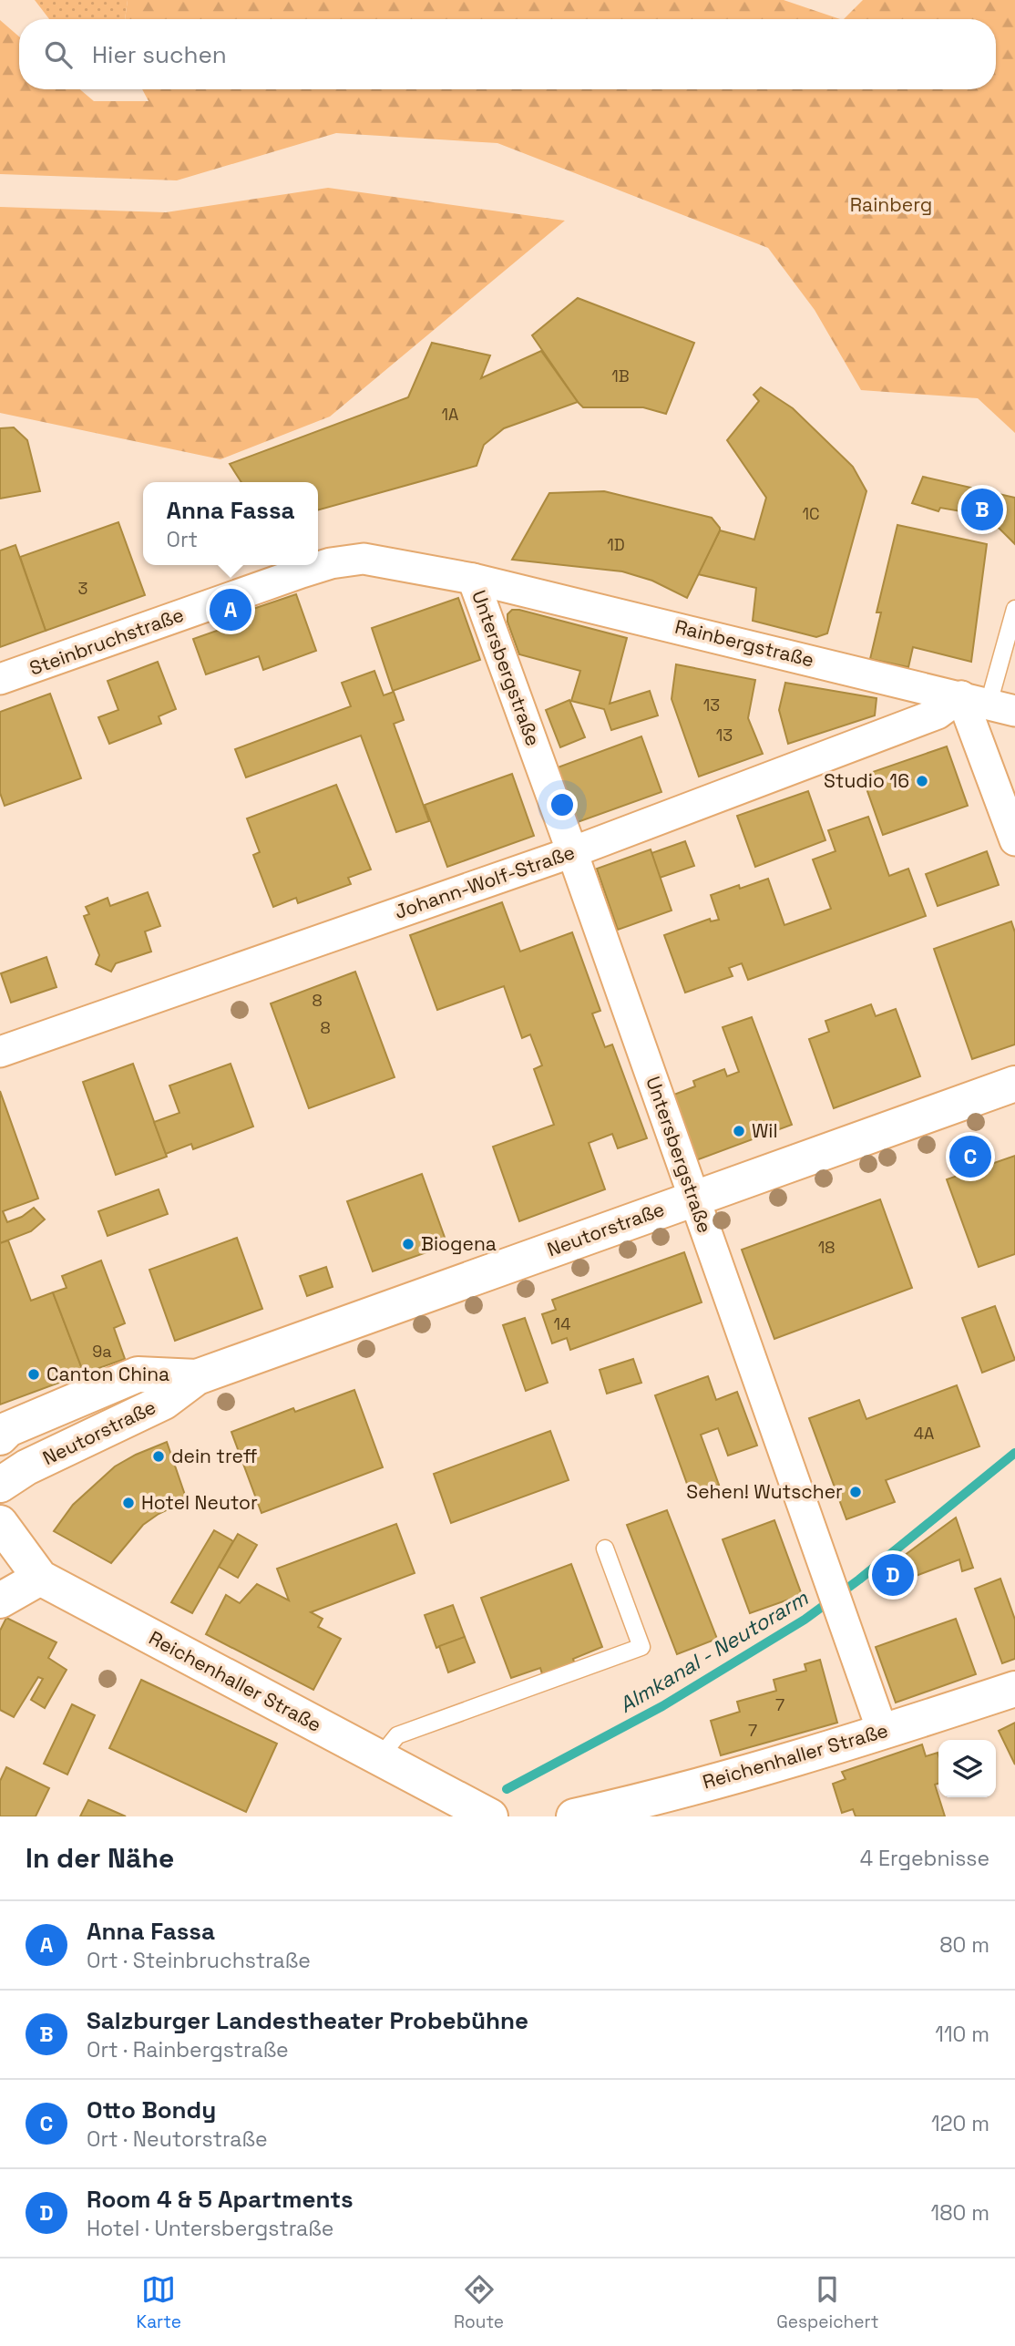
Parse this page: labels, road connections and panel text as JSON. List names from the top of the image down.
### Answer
{
  "streets": {
    "street": [
      "Steinbruchstraße",
      "Rainbergstraße",
      "Untersbergstraße",
      "Johann-Wolf-Straße",
      "Neutorstraße",
      "Reichenhaller Straße"
    ]
  },
  "crossings": [
    ["Steinbruchstraße", "Rainbergstraße"],
    ["Steinbruchstraße", "Untersbergstraße"],
    ["Rainbergstraße", "Untersbergstraße"],
    ["Rainbergstraße", "Johann-Wolf-Straße"],
    ["Untersbergstraße", "Johann-Wolf-Straße"],
    ["Untersbergstraße", "Neutorstraße"],
    ["Untersbergstraße", "Reichenhaller Straße"]
  ],
  "water": ["Almkanal - Neutorarm"],
  "parks": ["Rainberg"],
  "places": [
    "Studio 16",
    "Wil",
    "Biogena",
    "Canton China",
    "dein treff",
    "Sehen! Wutscher",
    "Hotel Neutor"
  ],
  "house_numbers": [
    "1B",
    "1A",
    "1C",
    "1D",
    "3",
    "13",
    "13",
    "8",
    "8",
    "18",
    "14",
    "9a",
    "4A",
    "7",
    "7"
  ],
  "page": {
    "search": "Hier suchen",
    "popup": ["Anna Fassa", "Ort"],
    "pins": [
      "B",
      "A",
      "C",
      "D"
    ],
    "heading": ["In der Nähe", "4 Ergebnisse"],
    "list": [
      {
        "mark": "A",
        "name": "Anna Fassa",
        "note": "Ort · Steinbruchstraße",
        "value": "80 m"
      },
      {
        "mark": "B",
        "name": "Salzburger Landestheater Probebühne",
        "note": "Ort · Rainbergstraße",
        "value": "110 m"
      },
      {
        "mark": "C",
        "name": "Otto Bondy",
        "note": "Ort · Neutorstraße",
        "value": "120 m"
      },
      {
        "mark": "D",
        "name": "Room 4 & 5 Apartments",
        "note": "Hotel · Untersbergstraße",
        "value": "180 m"
      }
    ],
    "nav": ["Karte", "Route", "Gespeichert"]
  }
}
